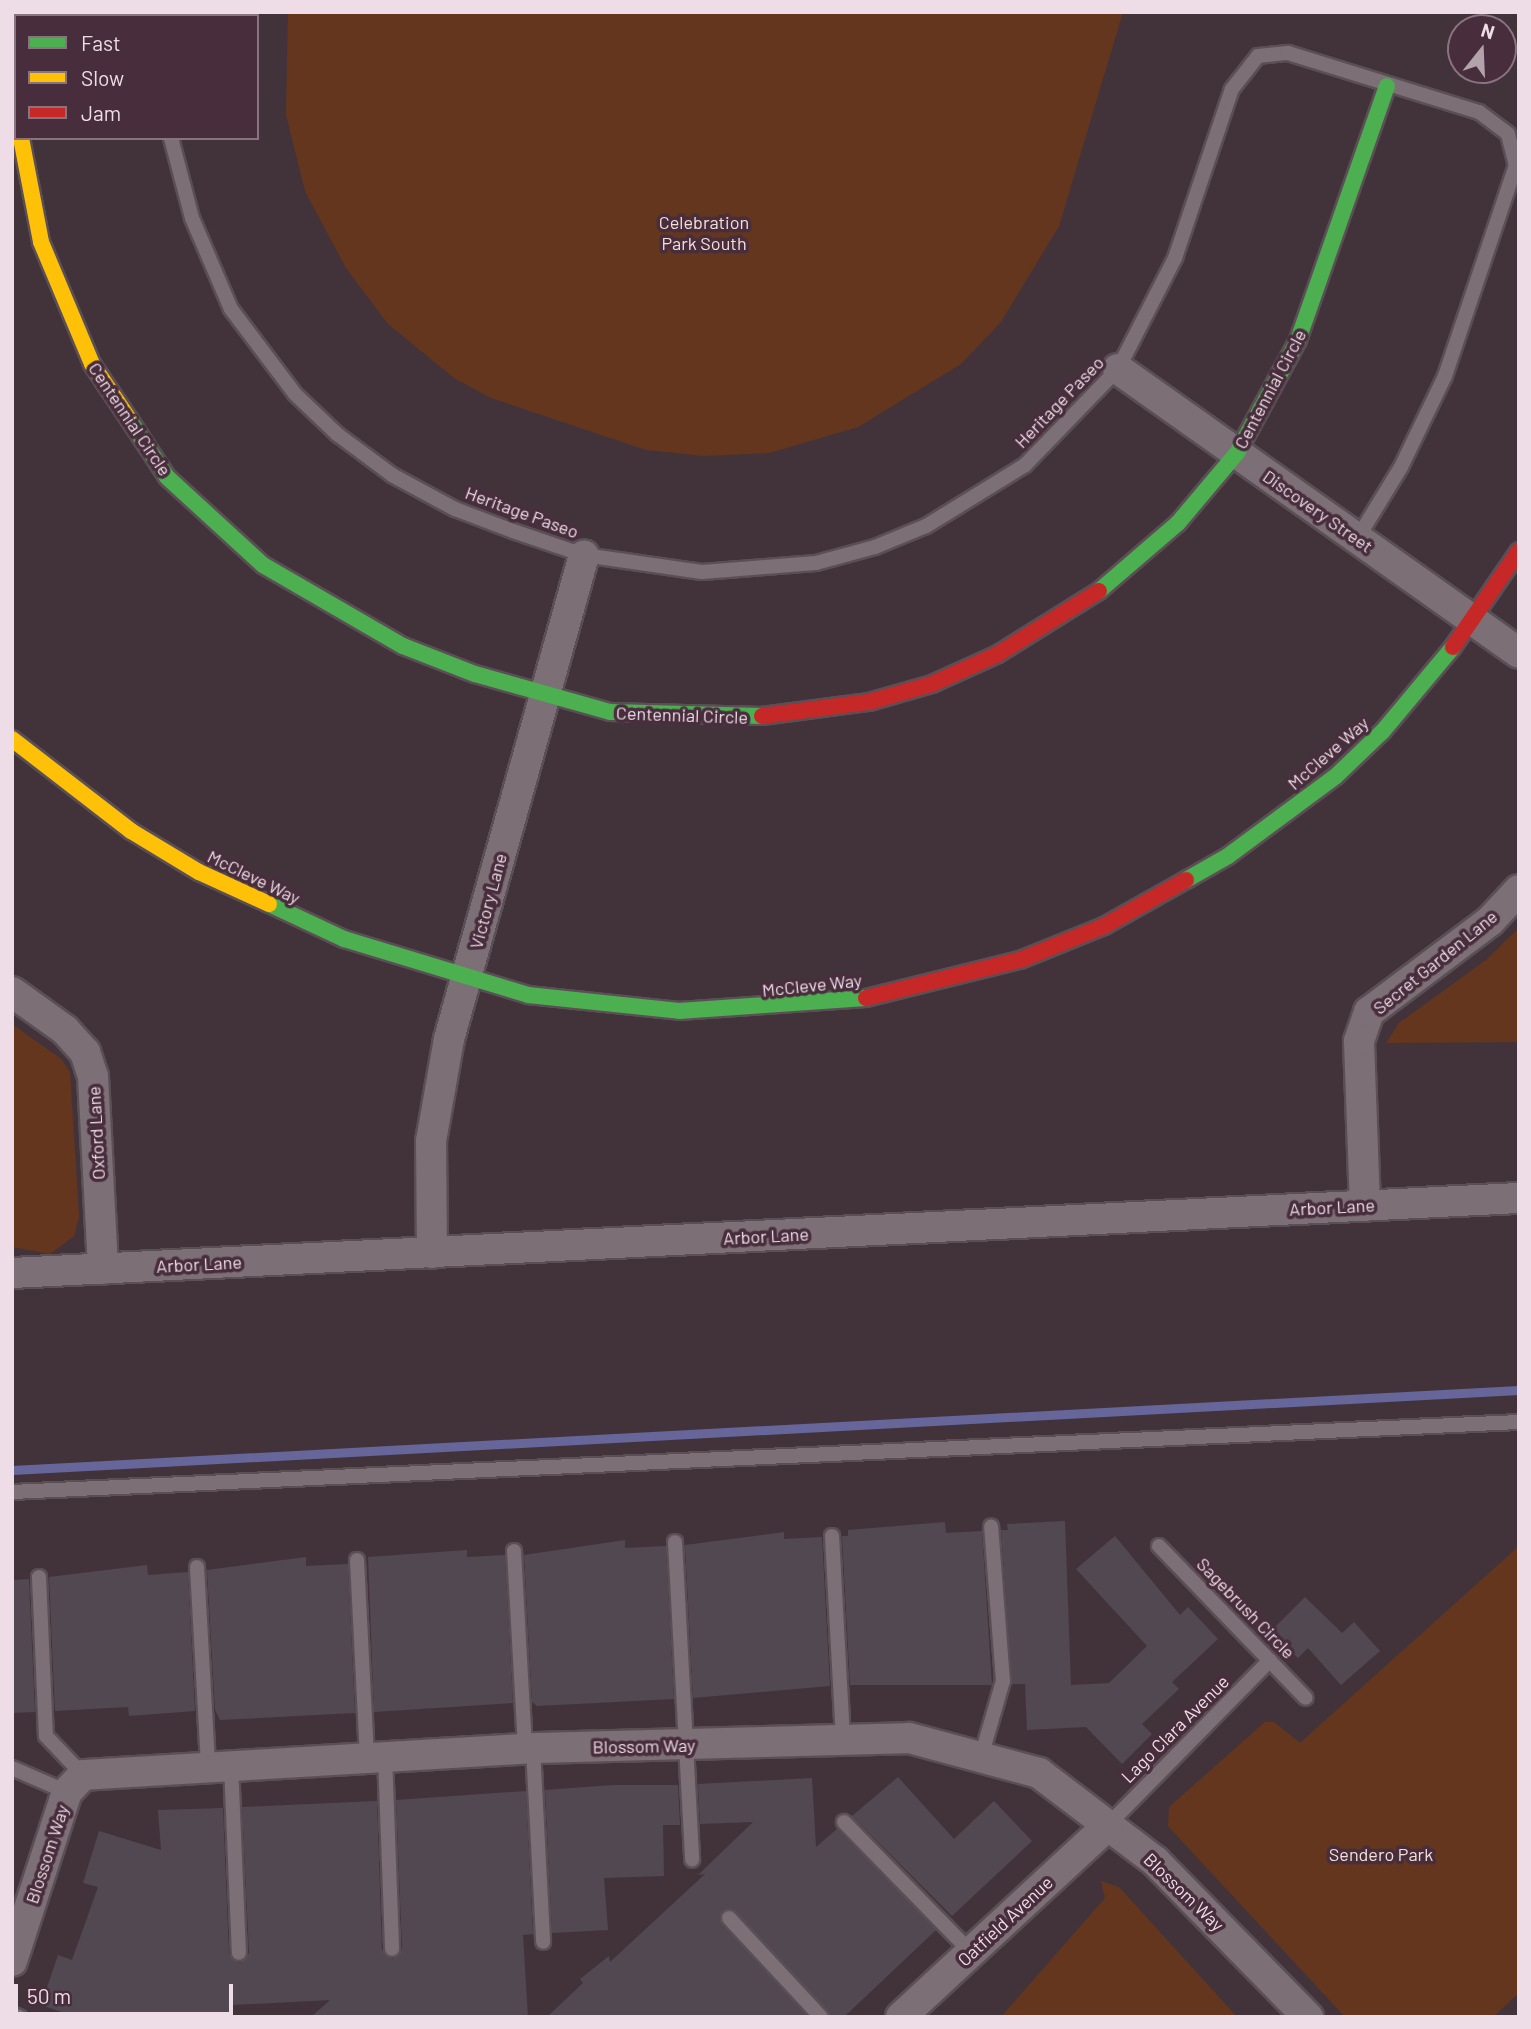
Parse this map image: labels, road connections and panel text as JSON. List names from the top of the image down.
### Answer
{
  "streets": {
    "street": [
      "Centennial Circle",
      "Discovery Street",
      "McCleve Way",
      "Victory Lane",
      "Secret Garden Lane",
      "Oxford Lane",
      "Arbor Lane",
      "Blossom Way",
      "Oatfield Avenue"
    ],
    "lane": ["Heritage Paseo", "Sagebrush Circle", "Lago Clara Avenue"]
  },
  "crossings": [
    ["Centennial Circle", "Heritage Paseo"],
    ["Centennial Circle", "Discovery Street"],
    ["Centennial Circle", "Victory Lane"],
    ["Heritage Paseo", "Discovery Street"],
    ["Heritage Paseo", "Victory Lane"],
    ["Discovery Street", "McCleve Way"],
    ["McCleve Way", "Victory Lane"],
    ["Victory Lane", "Arbor Lane"],
    ["Secret Garden Lane", "Arbor Lane"],
    ["Oxford Lane", "Arbor Lane"],
    ["Sagebrush Circle", "Lago Clara Avenue"],
    ["Lago Clara Avenue", "Blossom Way"],
    ["Lago Clara Avenue", "Oatfield Avenue"],
    ["Blossom Way", "Oatfield Avenue"]
  ],
  "parks": ["Celebration Park South", "Sendero Park"],
  "legend": ["Fast", "Slow", "Jam"],
  "scale_bar": "50 m",
  "north": "top"
}
